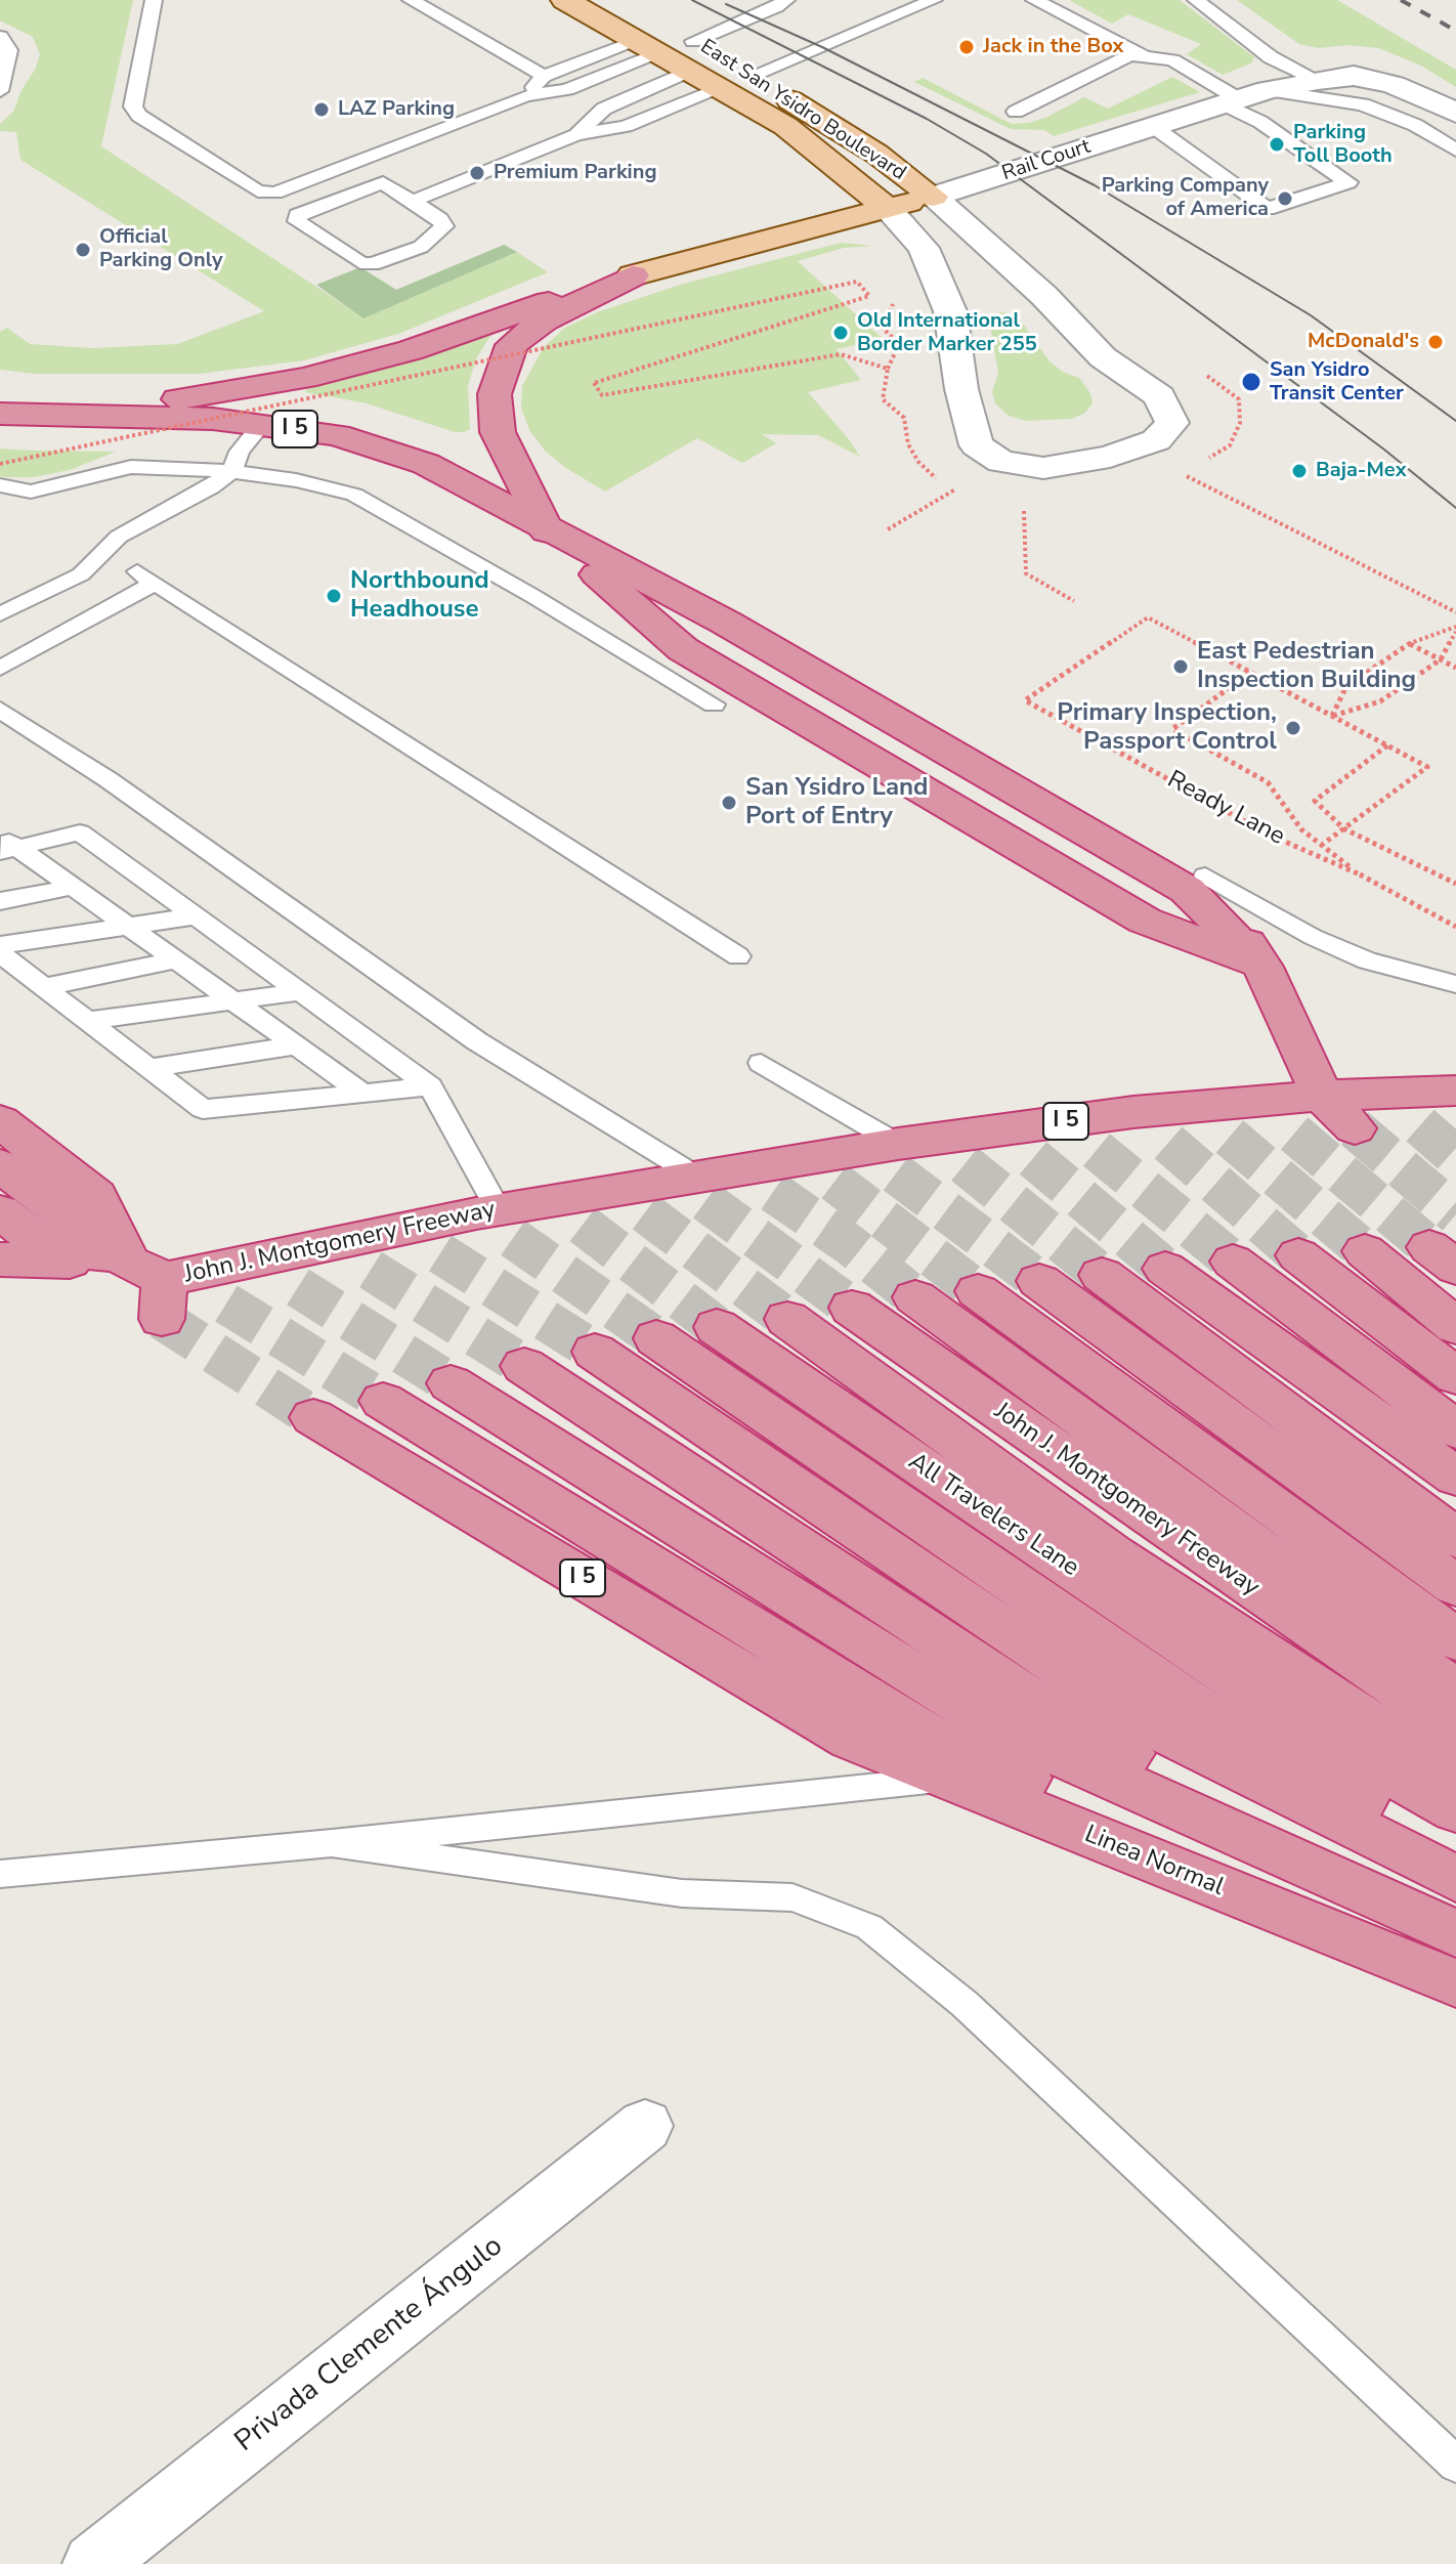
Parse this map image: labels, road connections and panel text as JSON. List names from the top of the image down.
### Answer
{
  "streets": {
    "highway": [
      "I 5",
      "John J. Montgomery Freeway",
      "All Travelers Lane",
      "Linea Normal"
    ],
    "main road": ["East San Ysidro Boulevard", "Rail Court"],
    "street": ["Privada Clemente Ángulo"],
    "path": ["Ready Lane"]
  },
  "crossings": [
    ["East San Ysidro Boulevard", "Rail Court"],
    ["I 5", "John J. Montgomery Freeway"]
  ],
  "places": [
    "Jack in the Box",
    "LAZ Parking",
    "Parking Toll Booth",
    "Premium Parking",
    "Parking Company of America",
    "Official Parking Only",
    "Old International Border Marker 255",
    "McDonald's",
    "San Ysidro Transit Center",
    "Baja-Mex",
    "Northbound Headhouse",
    "East Pedestrian Inspection Building",
    "Primary Inspection, Passport Control",
    "San Ysidro Land Port of Entry"
  ]
}
